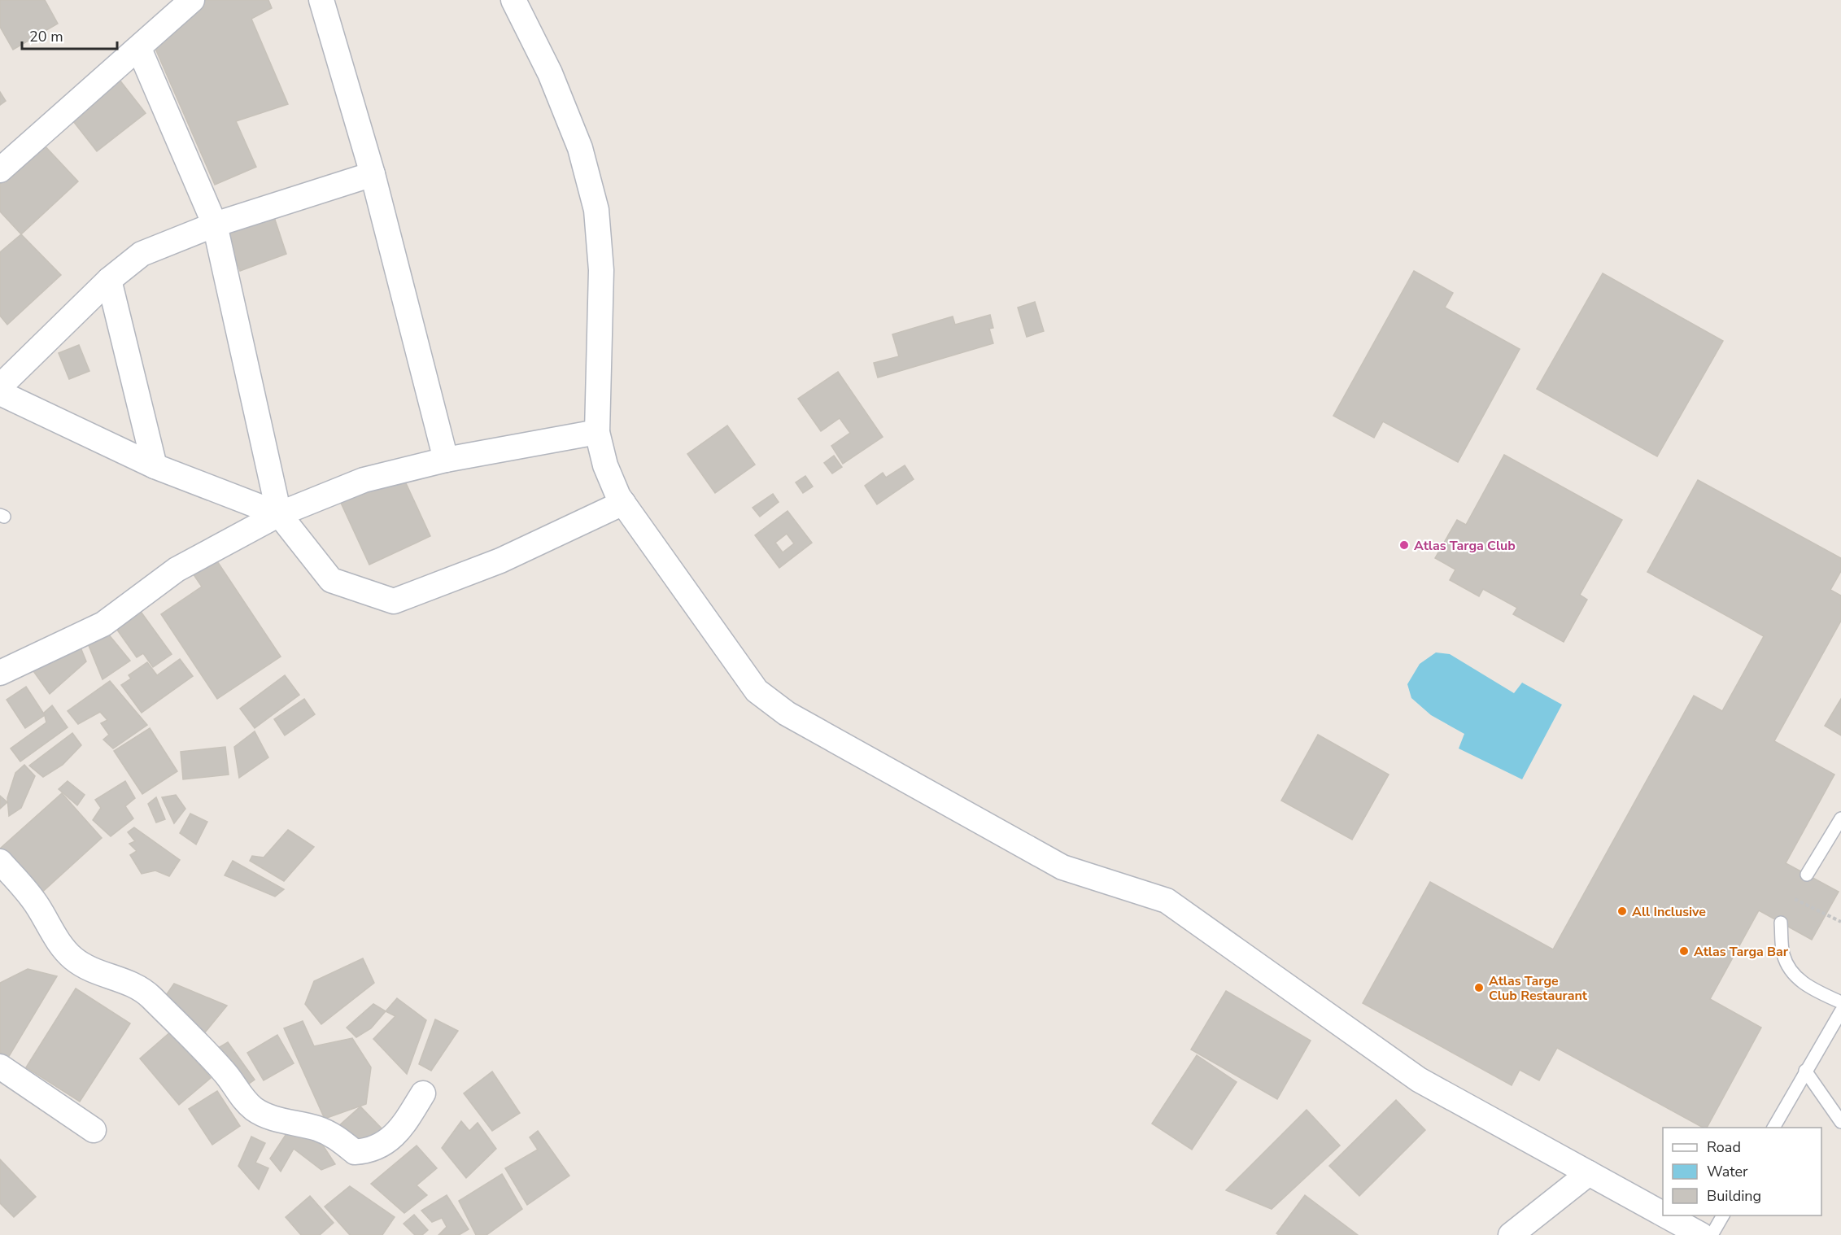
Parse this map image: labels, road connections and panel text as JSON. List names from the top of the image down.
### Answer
{
  "places": [
    "Atlas Targa Club",
    "All Inclusive",
    "Atlas Targa Bar",
    "Atlas Targe Club Restaurant"
  ],
  "legend": ["Road", "Water", "Building"],
  "scale_bar": "20 m"
}
